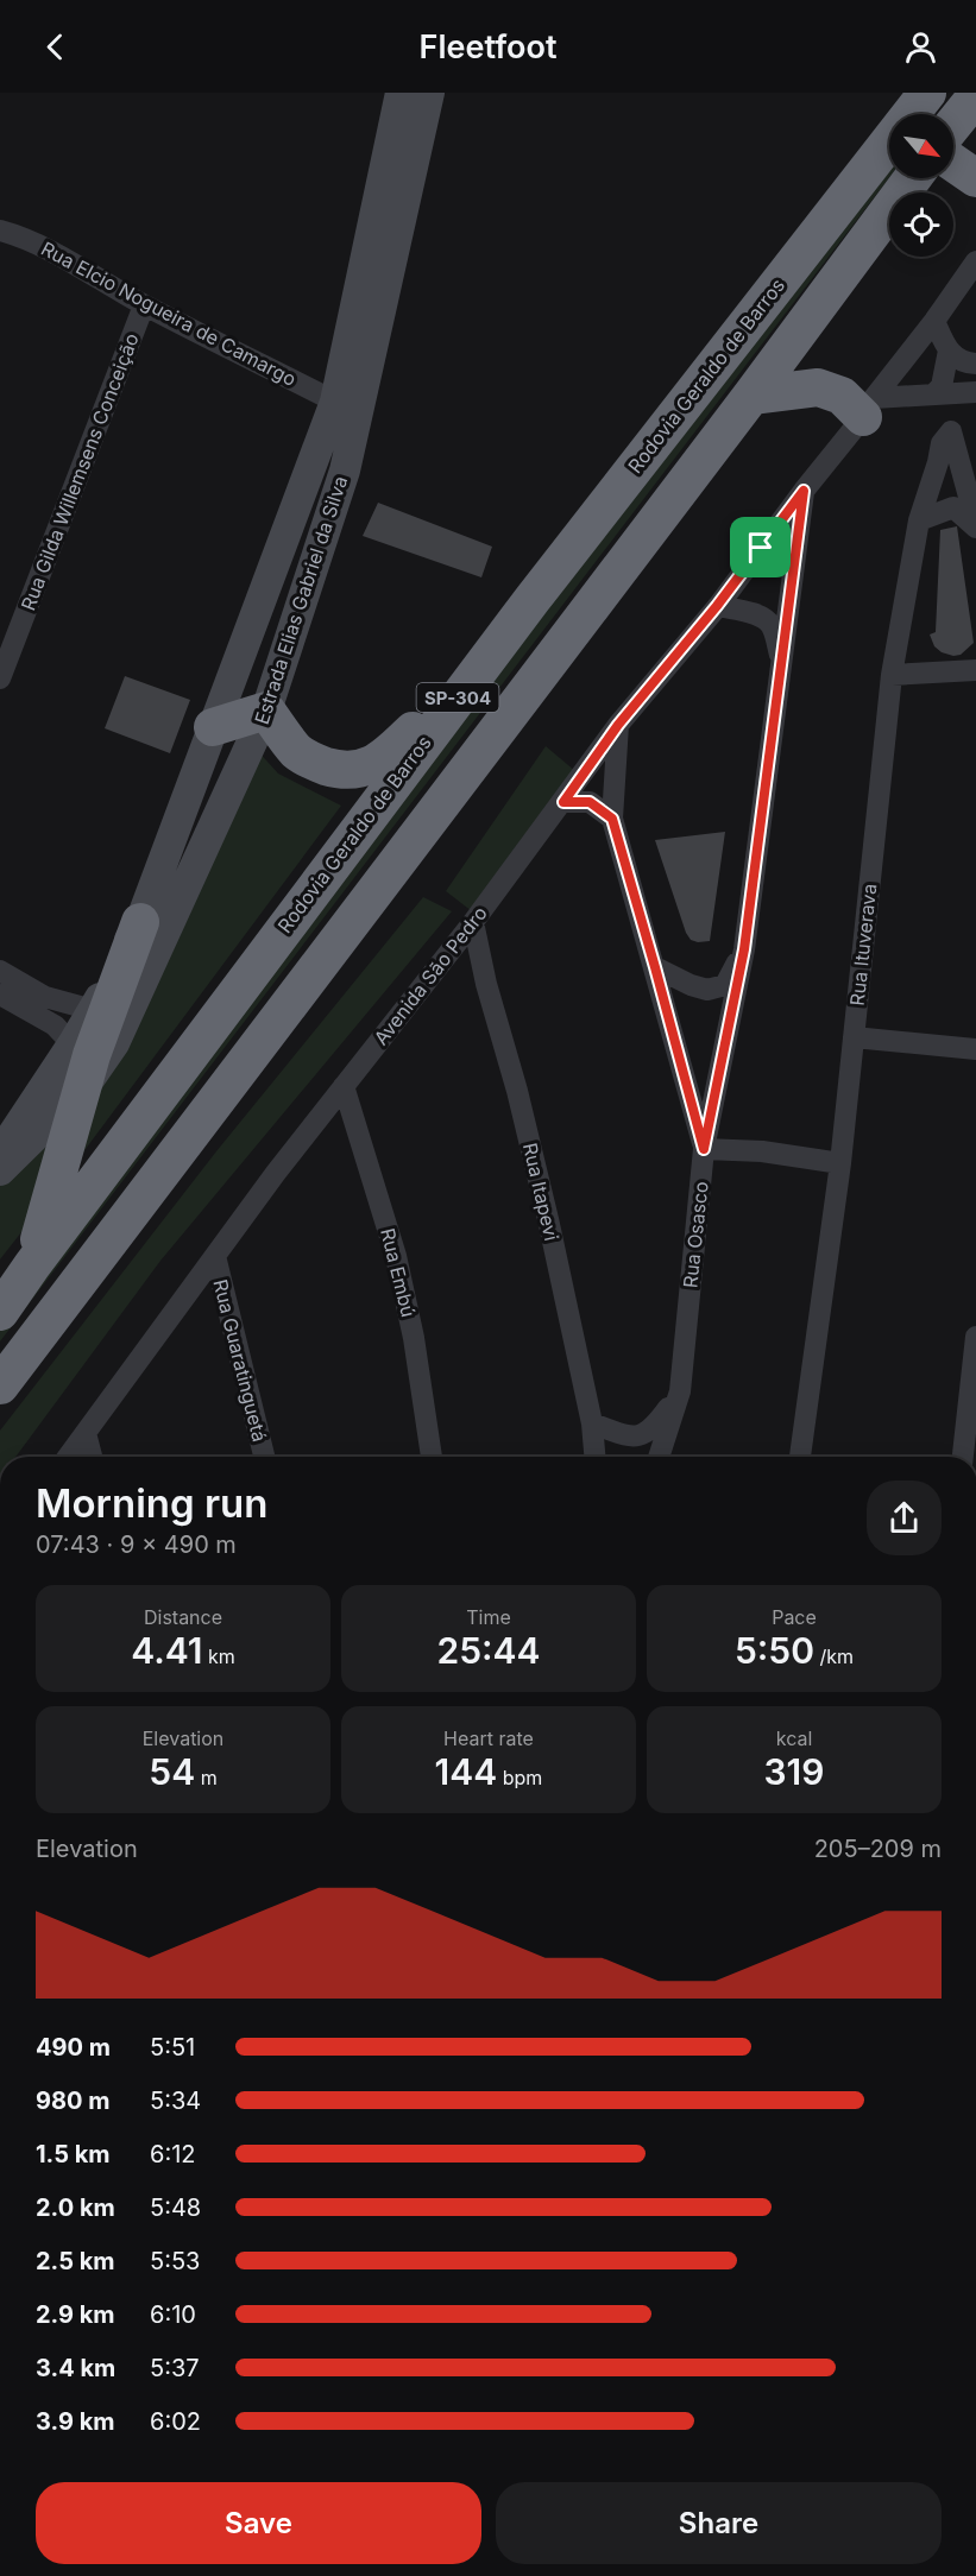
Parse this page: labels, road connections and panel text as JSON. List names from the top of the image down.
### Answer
{
  "streets": {
    "highway": ["Rodovia Geraldo de Barros", "SP-304"],
    "street": [
      "Rua Elcio Nogueira de Camargo",
      "Rua Gilda Willemsens Conceição",
      "Estrada Elias Gabriel da Silva",
      "Rua Ituverava",
      "Avenida São Pedro",
      "Rua Itapevi",
      "Rua Osasco",
      "Rua Embú",
      "Rua Guaratinguetá"
    ]
  },
  "crossings": [
    ["Rua Elcio Nogueira de Camargo", "Rua Gilda Willemsens Conceição"],
    ["Rua Elcio Nogueira de Camargo", "Estrada Elias Gabriel da Silva"],
    ["Avenida São Pedro", "Rua Itapevi"],
    ["Avenida São Pedro", "Rua Osasco"],
    ["Avenida São Pedro", "Rua Embú"],
    ["Avenida São Pedro", "Rua Guaratinguetá"]
  ],
  "north": "bottom right",
  "page": {
    "header": "Fleetfoot",
    "heading": ["Morning run", "07:43 · 9 × 490 m"],
    "stats": [
      ["Distance", "4.41 km"],
      ["Time", "25:44"],
      ["Pace", "5:50 /km"],
      ["Elevation", "54 m"],
      ["Heart rate", "144 bpm"],
      ["kcal", "319"]
    ],
    "chart": ["Elevation", "205–209 m"],
    "list": [
      {
        "name": "490 m",
        "note": "5:51"
      },
      {
        "name": "980 m",
        "note": "5:34"
      },
      {
        "name": "1.5 km",
        "note": "6:12"
      },
      {
        "name": "2.0 km",
        "note": "5:48"
      },
      {
        "name": "2.5 km",
        "note": "5:53"
      },
      {
        "name": "2.9 km",
        "note": "6:10"
      },
      {
        "name": "3.4 km",
        "note": "5:37"
      },
      {
        "name": "3.9 km",
        "note": "6:02"
      }
    ],
    "buttons": ["Save", "Share"]
  }
}
